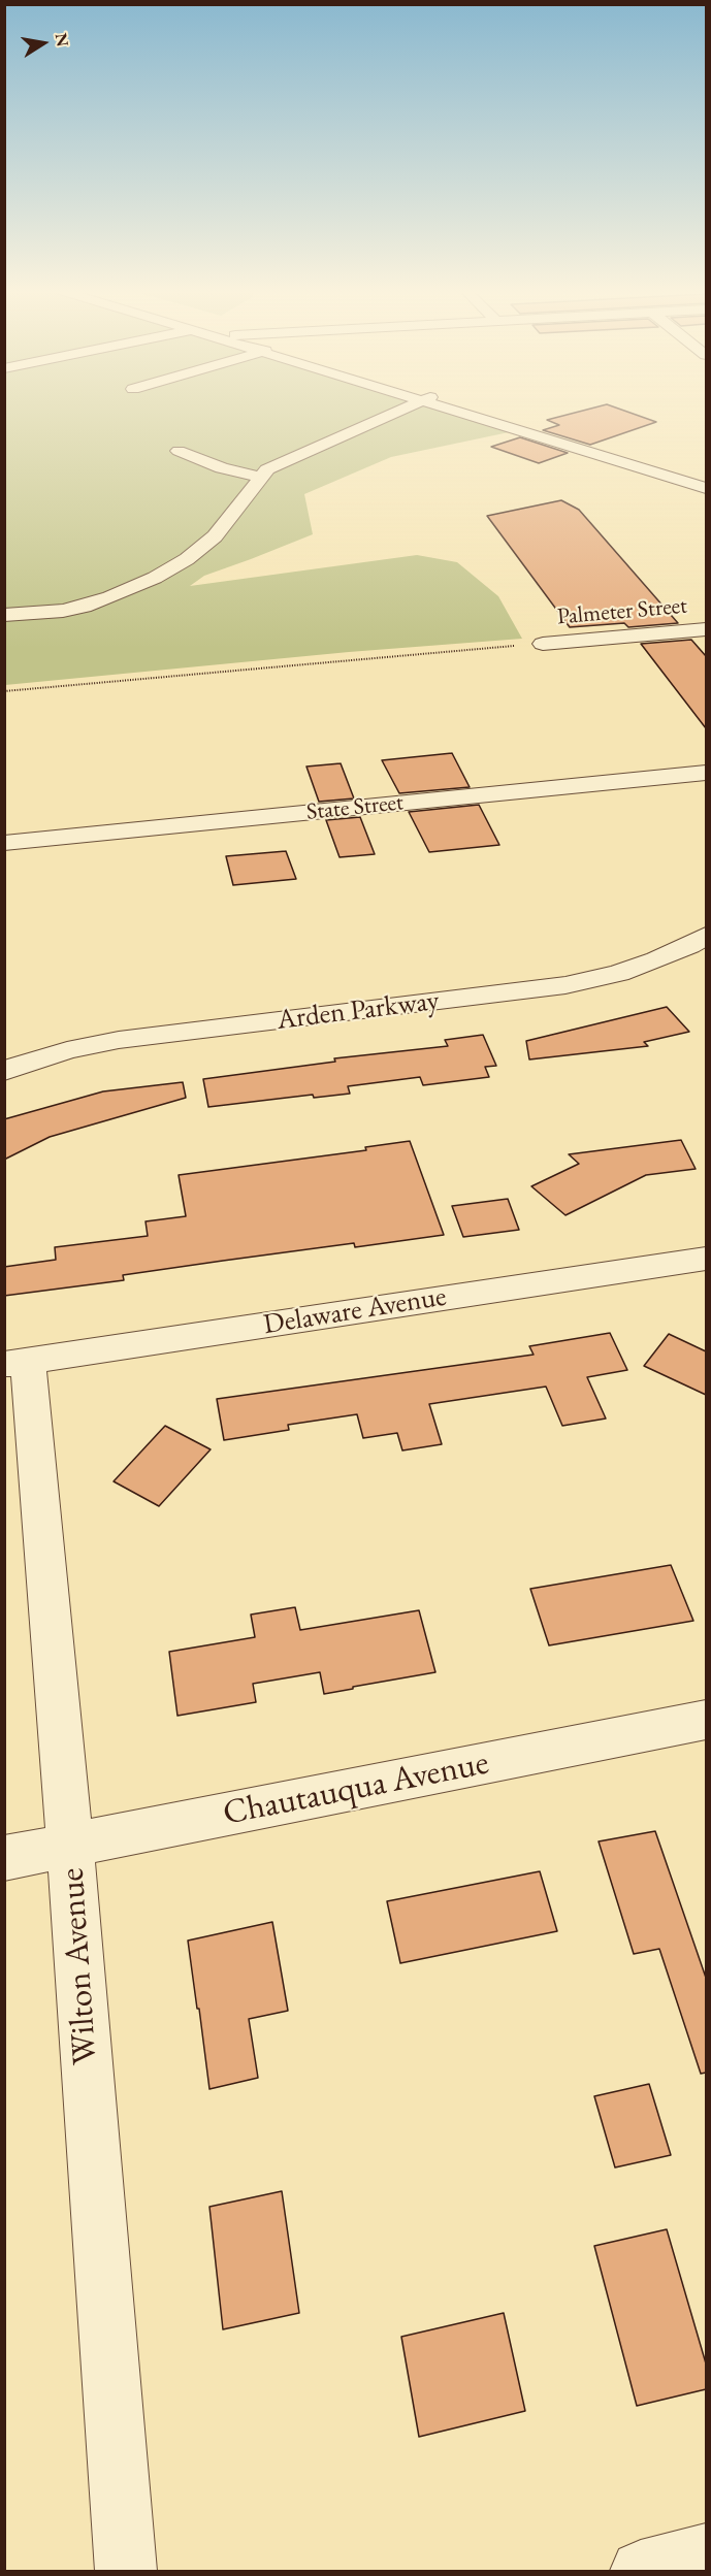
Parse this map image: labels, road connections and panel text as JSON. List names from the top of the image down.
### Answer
{
  "streets": {
    "street": [
      "Palmeter Street",
      "State Street",
      "Arden Parkway",
      "Delaware Avenue",
      "Chautauqua Avenue",
      "Wilton Avenue"
    ]
  },
  "crossings": [
    ["Delaware Avenue", "Wilton Avenue"],
    ["Chautauqua Avenue", "Wilton Avenue"]
  ],
  "north": "right"
}
